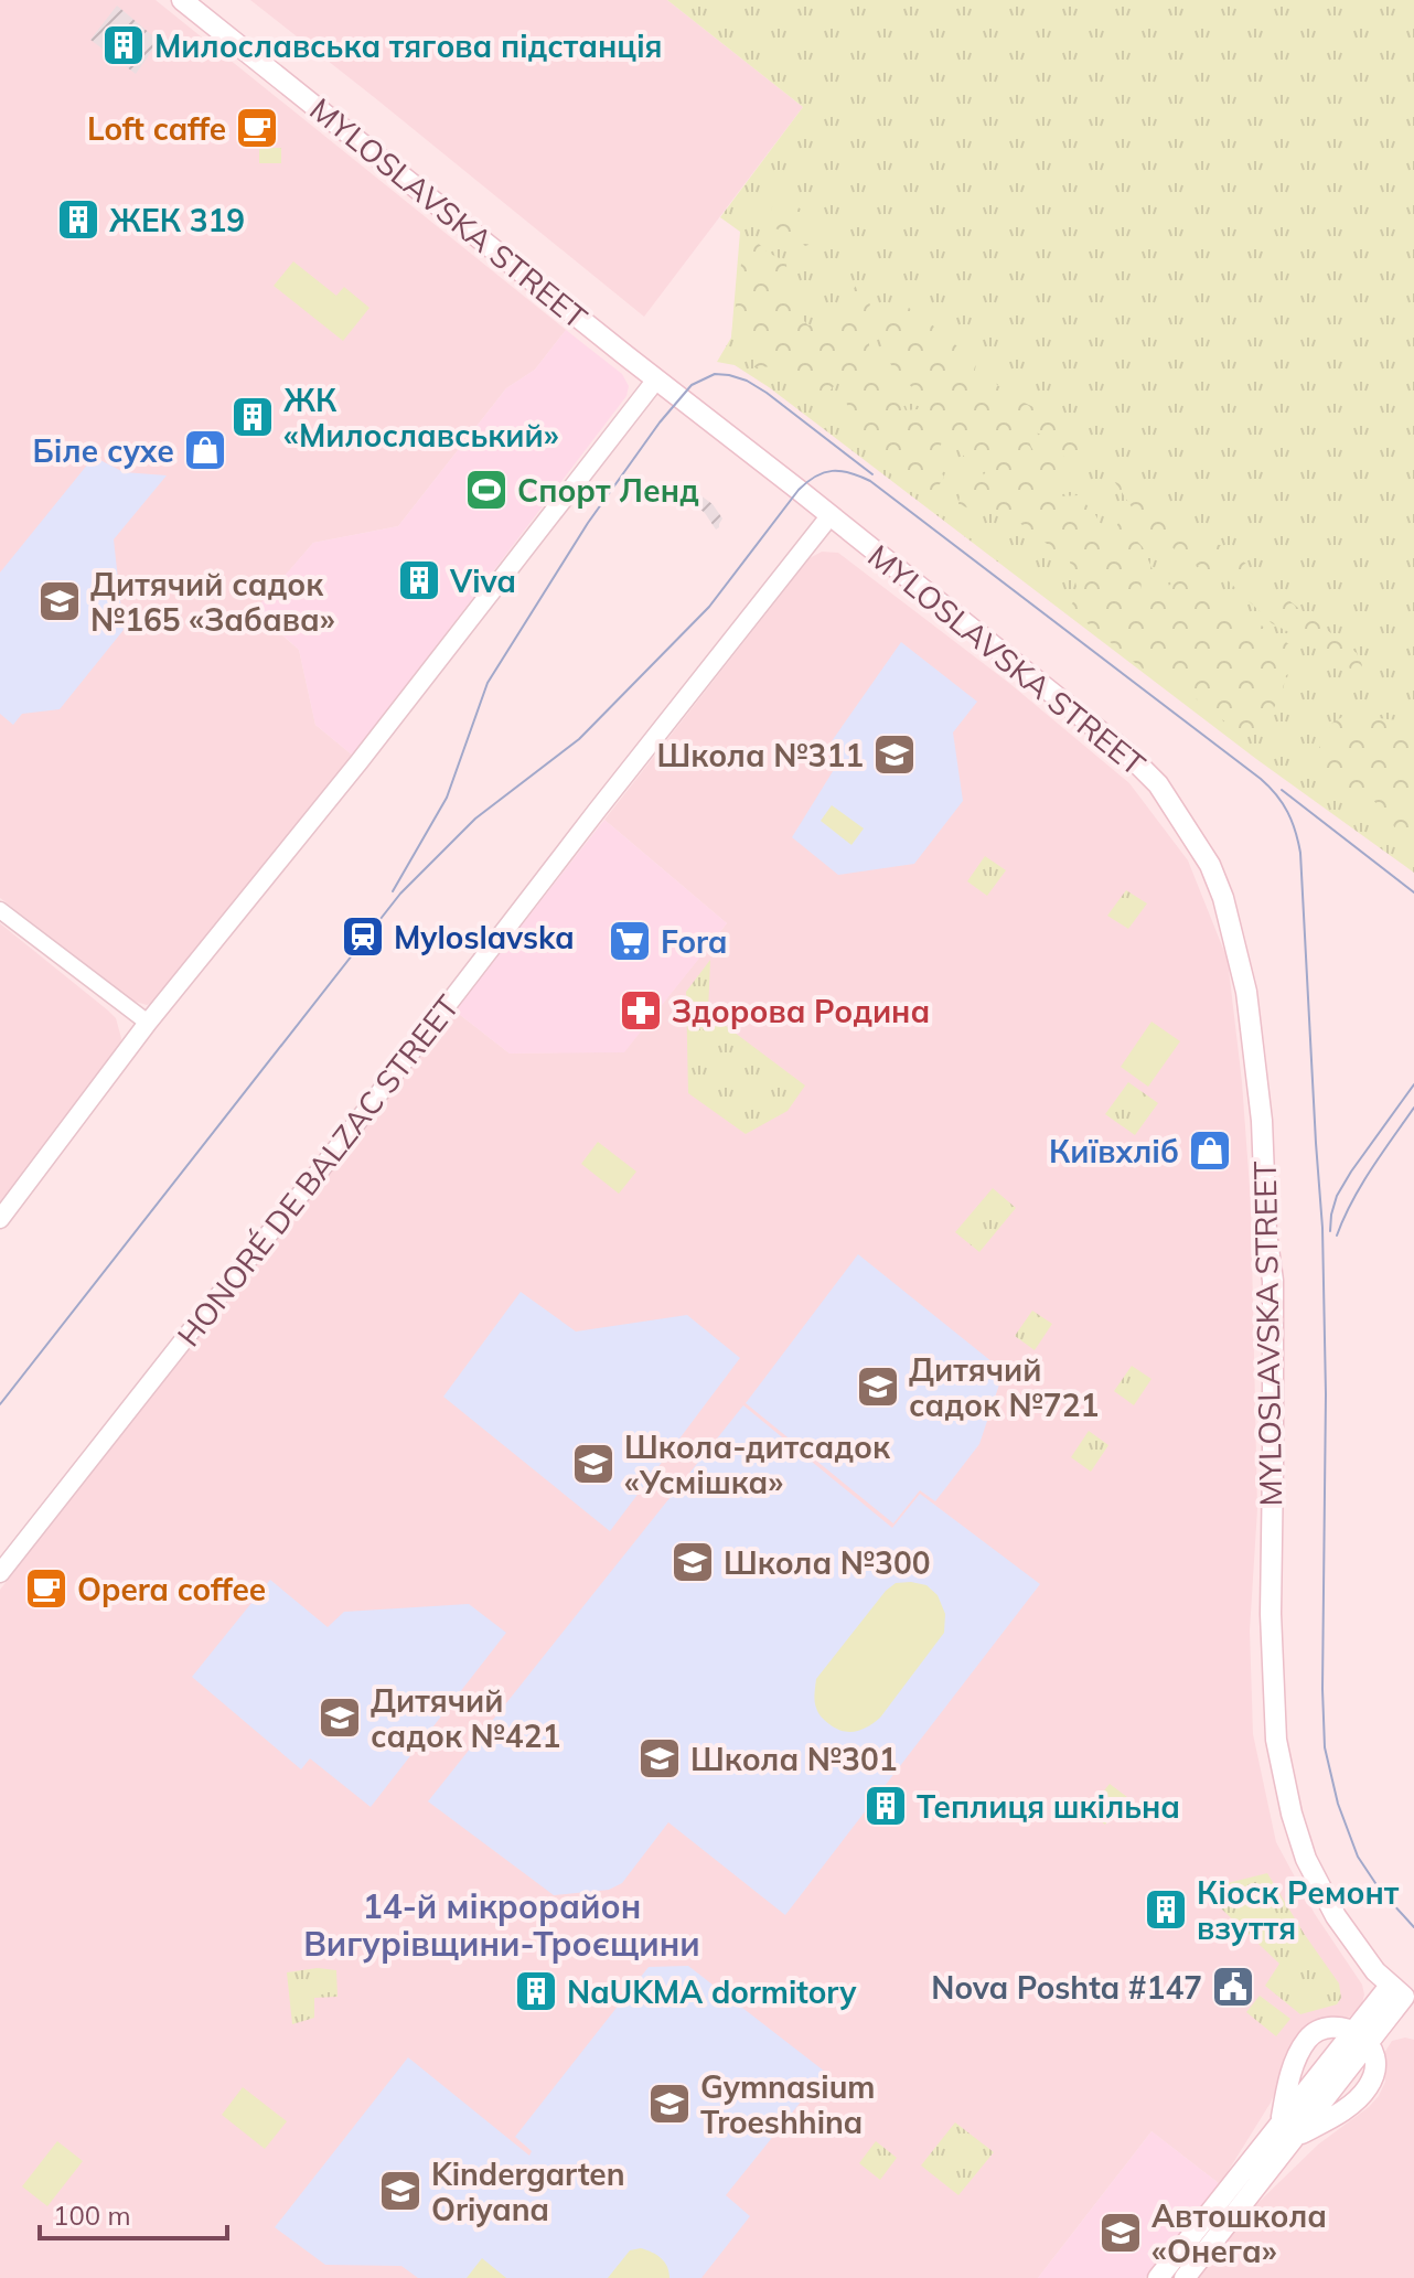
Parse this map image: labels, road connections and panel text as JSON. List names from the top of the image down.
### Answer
{
  "streets": {
    "main road": ["MYLOSLAVSKA STREET"],
    "street": ["HONORÉ DE BALZAC STREET"]
  },
  "crossings": [
    ["MYLOSLAVSKA STREET", "HONORÉ DE BALZAC STREET"]
  ],
  "districts": ["14-й мікрорайон Вигурівщини-Троєщини"],
  "places": {
    "building": [
      "Милославська тягова пiдстанцiя",
      "ЖЕК 319",
      "ЖК «Милославський»",
      "Viva",
      "Теплиця шкільна",
      "Кіоск Ремонт взуття",
      "NaUKMA dormitory"
    ],
    "cafe": ["Loft caffe", "Opera coffee"],
    "shop": ["Біле сухе", "Київхліб"],
    "sports": ["Спорт Ленд"],
    "school or university": [
      "Дитячий садок №165 «Забава»",
      "Школа №311",
      "Дитячий садок №721",
      "Школа-дитсадок «Усмішка»",
      "Школа №300",
      "Дитячий садок №421",
      "Школа №301",
      "Gymnasium Troeshhina",
      "Kindergarten Oriyana",
      "Автошкола «Онега»"
    ],
    "station": ["Myloslavska"],
    "supermarket": ["Fora"],
    "pharmacy": ["Здорова Родина"],
    "public building": ["Nova Poshta #147"]
  },
  "scale_bar": "100 m"
}
